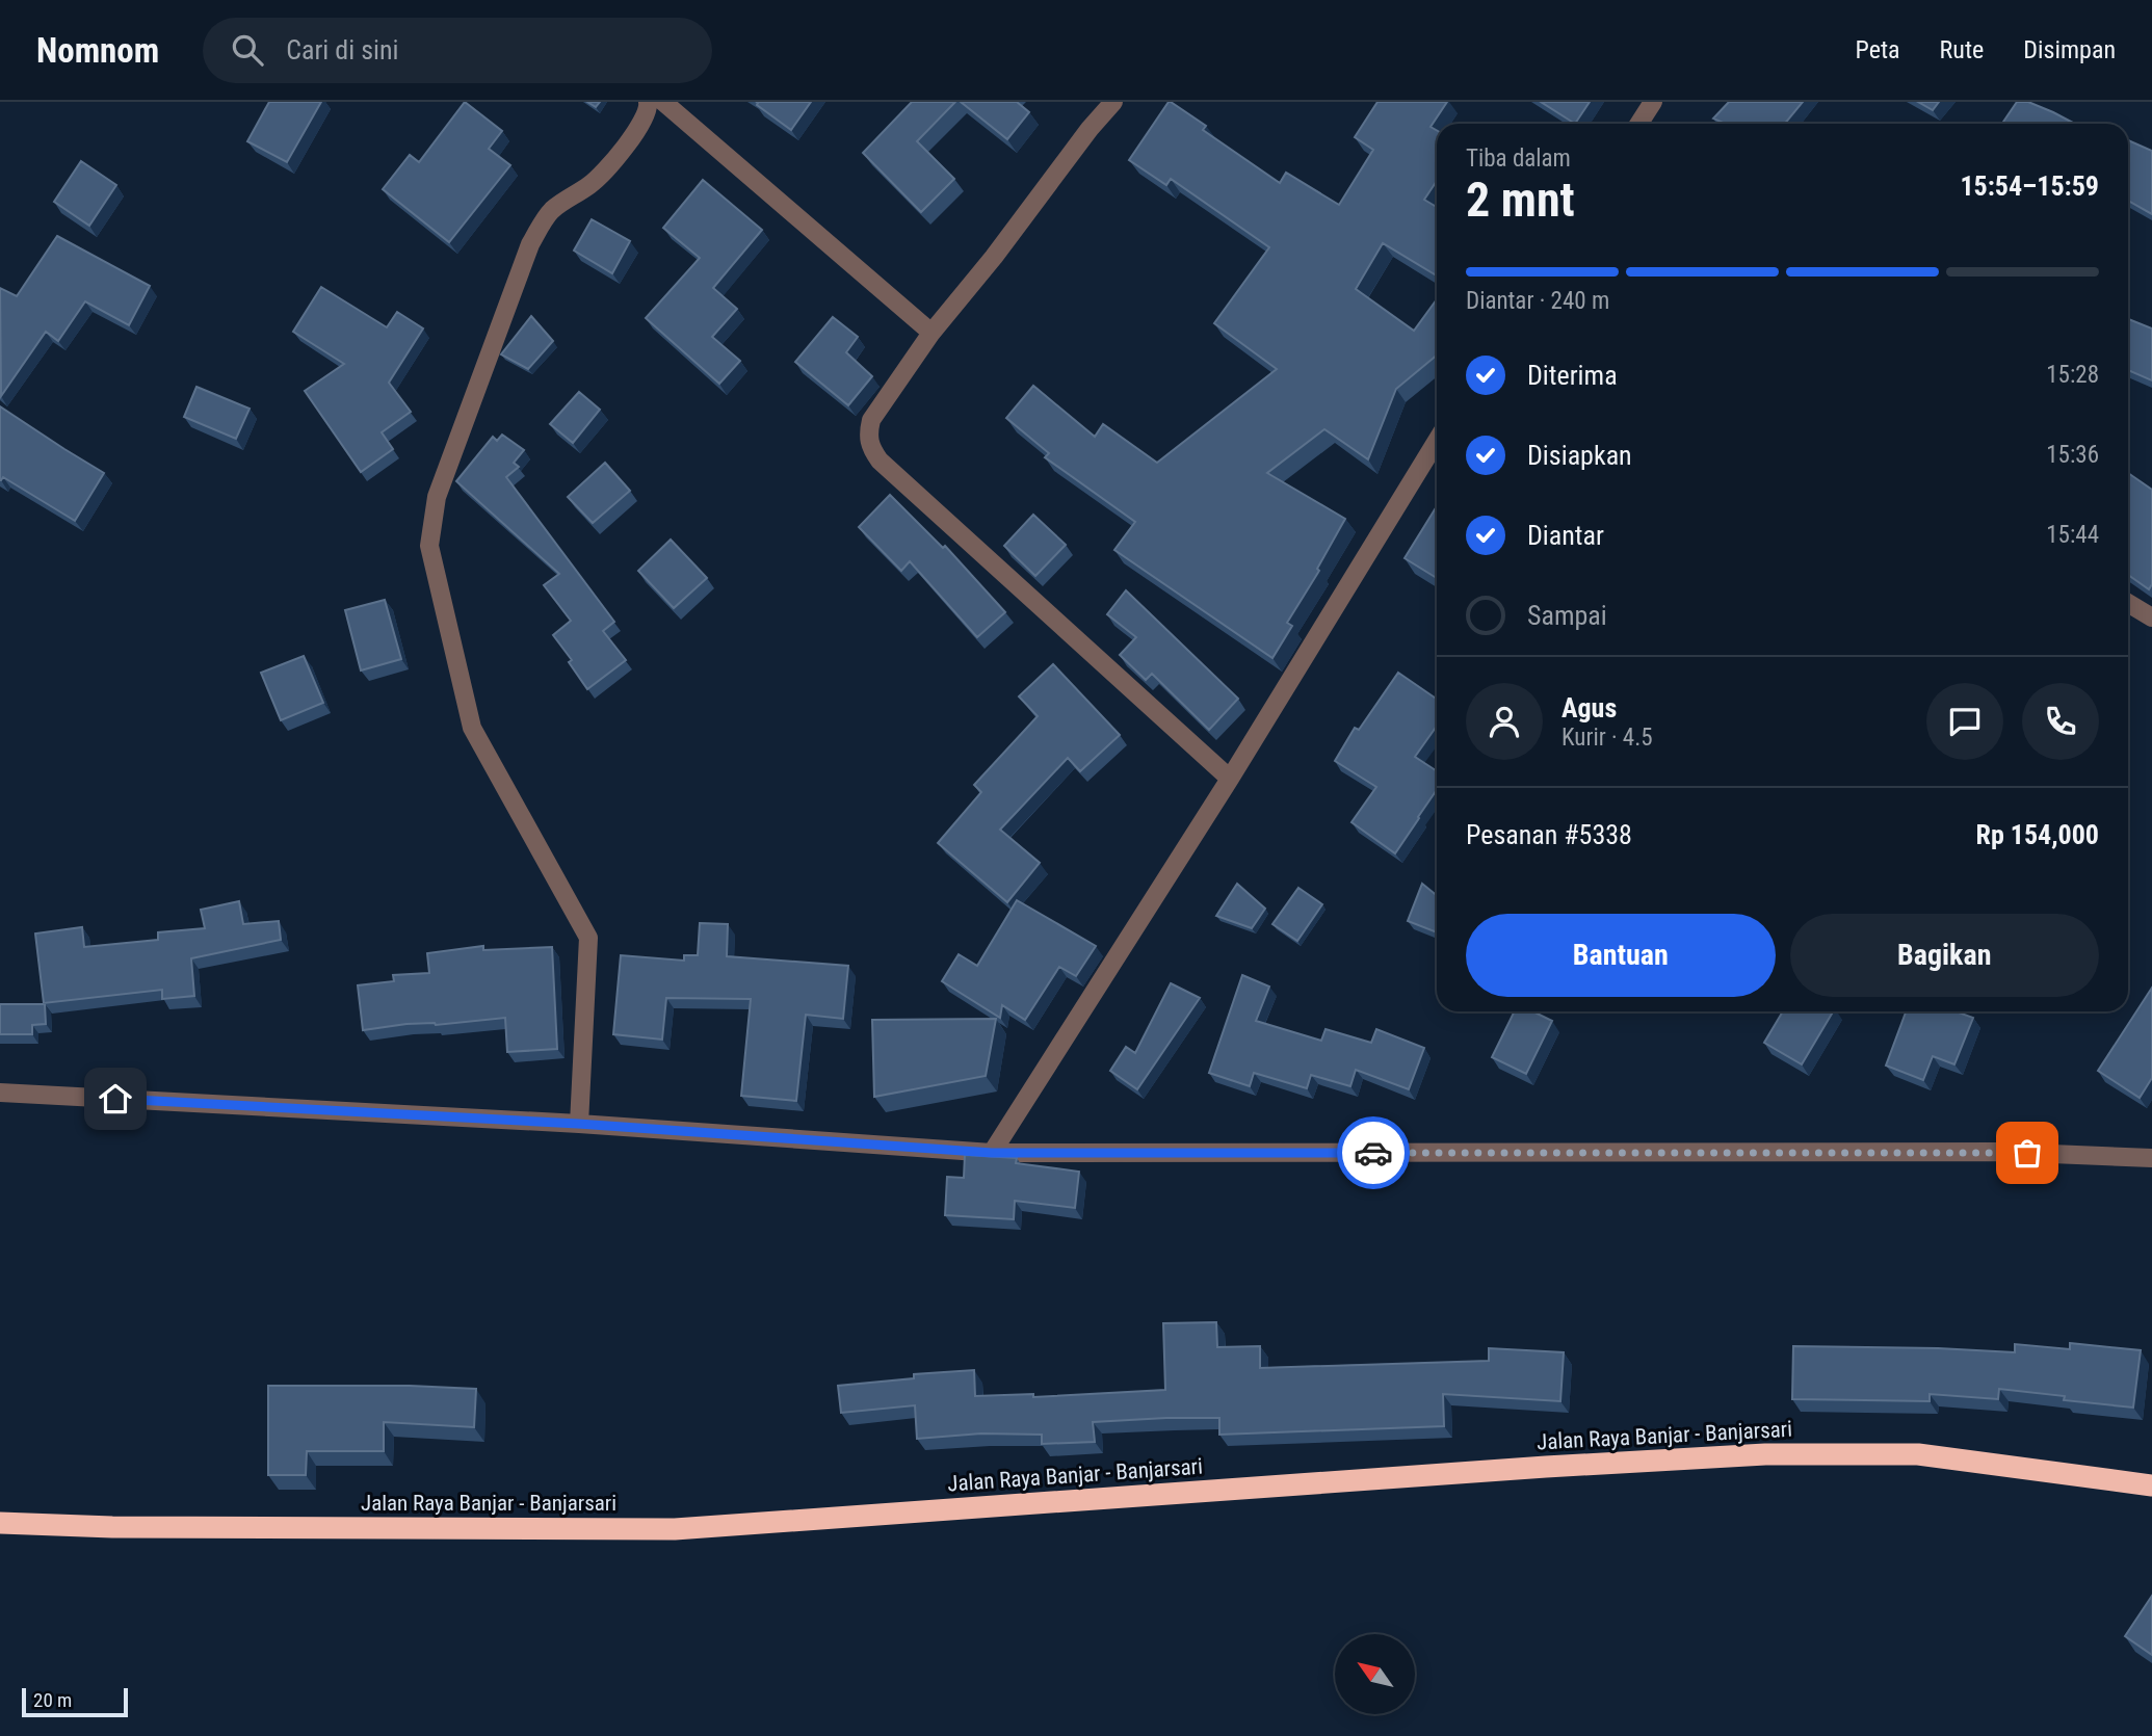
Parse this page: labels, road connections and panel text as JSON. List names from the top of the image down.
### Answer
{
  "streets": {
    "highway": ["Jalan Raya Banjar - Banjarsari"]
  },
  "scale_bar": "20 m",
  "north": "top left",
  "page": {
    "header": "Nomnom",
    "search": "Cari di sini",
    "nav": ["Peta", "Rute", "Disimpan"],
    "heading": ["2 mnt", "Tiba dalam", "15:54–15:59"],
    "panel": [
      "Agus",
      "Kurir · 4.5",
      "Pesanan #5338",
      "Rp 154,000"
    ],
    "bar": "Diantar · 240 m",
    "list": [
      ["Diterima", "15:28"],
      ["Disiapkan", "15:36"],
      ["Diantar", "15:44"],
      "Sampai"
    ],
    "buttons": ["Bantuan", "Bagikan"],
    "scale": "20 m"
  }
}
